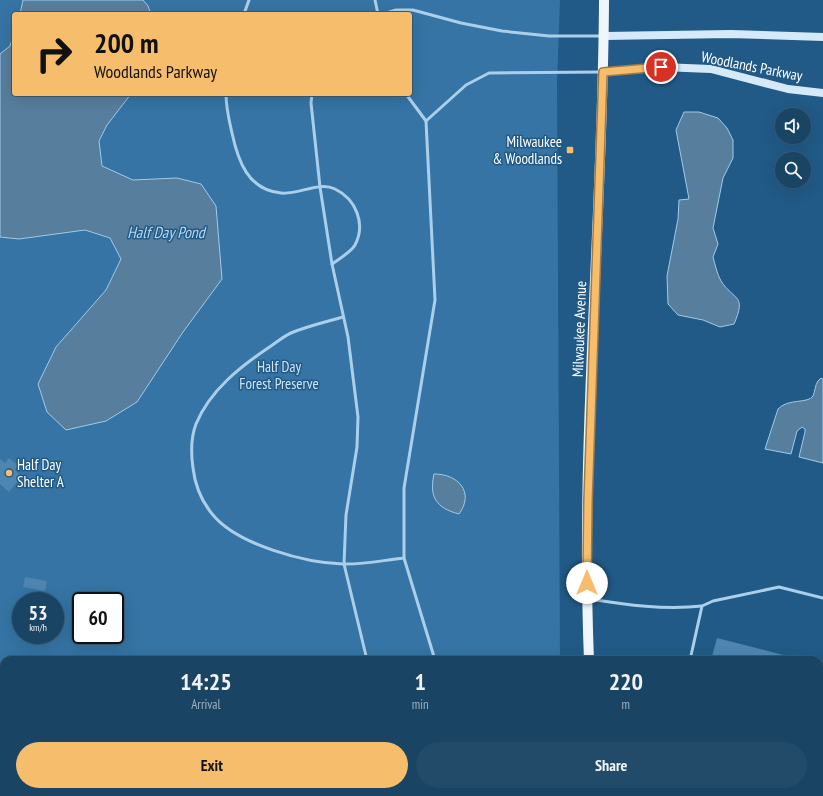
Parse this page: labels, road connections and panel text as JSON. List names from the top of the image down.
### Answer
{
  "streets": {
    "main road": ["Milwaukee Avenue"],
    "street": ["Woodlands Parkway"]
  },
  "crossings": [
    ["Woodlands Parkway", "Milwaukee Avenue"]
  ],
  "water": ["Half Day Pond"],
  "parks": ["Half Day Forest Preserve"],
  "places": {
    "transit": ["Milwaukee & Woodlands"],
    "other": ["Half Day Shelter A"]
  },
  "page": {
    "turn": ["200 m", "Woodlands Parkway"],
    "speed": "53 km/h",
    "limit": "60",
    "eta": [
      "14:25",
      "Arrival",
      "1",
      "min",
      "220",
      "m"
    ],
    "buttons": ["Exit", "Share"]
  }
}
